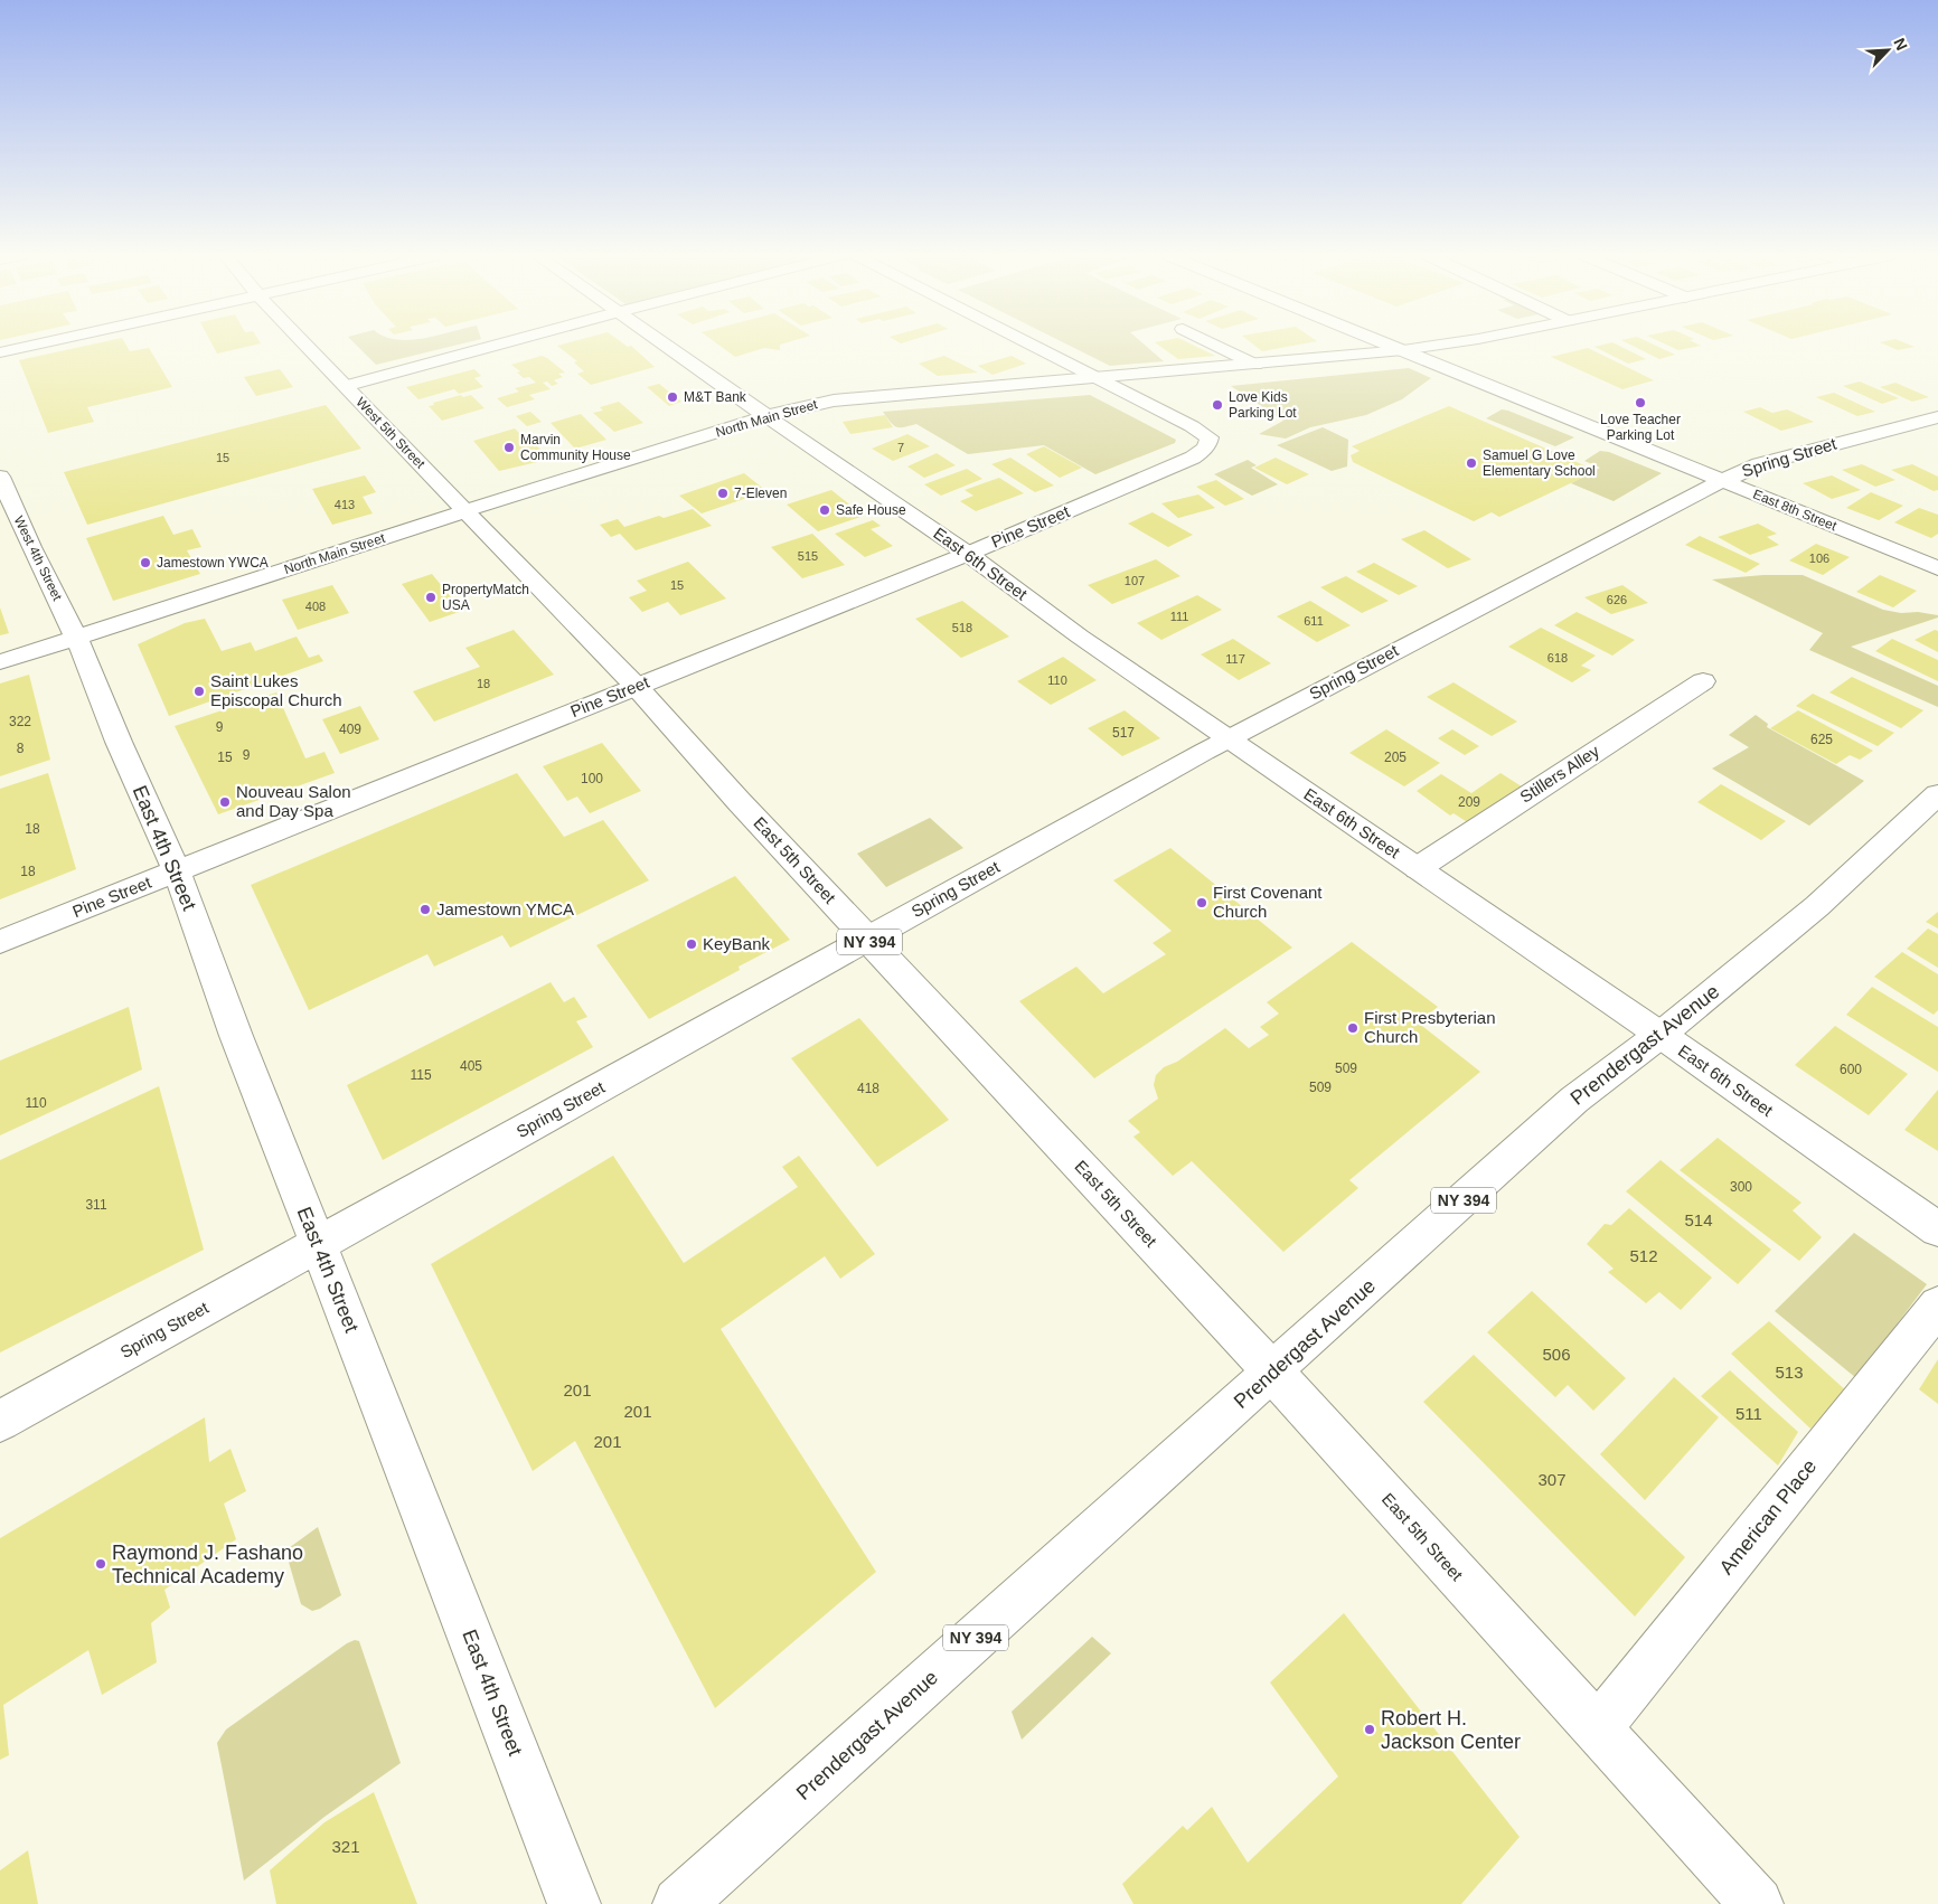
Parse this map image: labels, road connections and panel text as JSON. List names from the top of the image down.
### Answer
{
  "streets": {
    "main road": [
      "North Main Street",
      "West 5th Street",
      "Spring Street",
      "East 8th Street",
      "Pine Street",
      "West 4th Street",
      "East 6th Street",
      "Stillers Alley",
      "East 4th Street",
      "East 5th Street",
      "NY 394",
      "Prendergast Avenue",
      "American Place"
    ]
  },
  "crossings": [
    ["North Main Street", "West 5th Street"],
    ["North Main Street", "East 8th Street"],
    ["North Main Street", "Pine Street"],
    ["North Main Street", "West 4th Street"],
    ["North Main Street", "East 6th Street"],
    ["North Main Street", "East 4th Street"],
    ["North Main Street", "East 5th Street"],
    ["West 5th Street", "East 5th Street"],
    ["Spring Street", "East 8th Street"],
    ["Spring Street", "East 6th Street"],
    ["Spring Street", "East 4th Street"],
    ["Spring Street", "East 5th Street"],
    ["Pine Street", "East 6th Street"],
    ["Pine Street", "East 4th Street"],
    ["Pine Street", "East 5th Street"],
    ["West 4th Street", "East 4th Street"],
    ["East 6th Street", "Stillers Alley"],
    ["East 6th Street", "Prendergast Avenue"],
    ["East 5th Street", "Prendergast Avenue"],
    ["East 5th Street", "American Place"]
  ],
  "places": [
    "M&T Bank",
    "Love Teacher Parking Lot",
    "Love Kids Parking Lot",
    "Marvin Community House",
    "Samuel G Love Elementary School",
    "7-Eleven",
    "Safe House",
    "Jamestown YWCA",
    "PropertyMatch USA",
    "Saint Lukes Episcopal Church",
    "Nouveau Salon and Day Spa",
    "First Covenant Church",
    "Jamestown YMCA",
    "KeyBank",
    "First Presbyterian Church",
    "Raymond J. Fashano Technical Academy",
    "Robert H. Jackson Center"
  ],
  "house_numbers": [
    "7",
    "15",
    "413",
    "515",
    "106",
    "107",
    "15",
    "626",
    "408",
    "111",
    "611",
    "518",
    "618",
    "117",
    "110",
    "18",
    "322",
    "9",
    "409",
    "517",
    "625",
    "8",
    "9",
    "15",
    "205",
    "100",
    "209",
    "18",
    "18",
    "405",
    "509",
    "600",
    "115",
    "509",
    "418",
    "110",
    "300",
    "311",
    "514",
    "512",
    "506",
    "513",
    "201",
    "201",
    "511",
    "201",
    "307",
    "321"
  ],
  "north": "top right"
}
